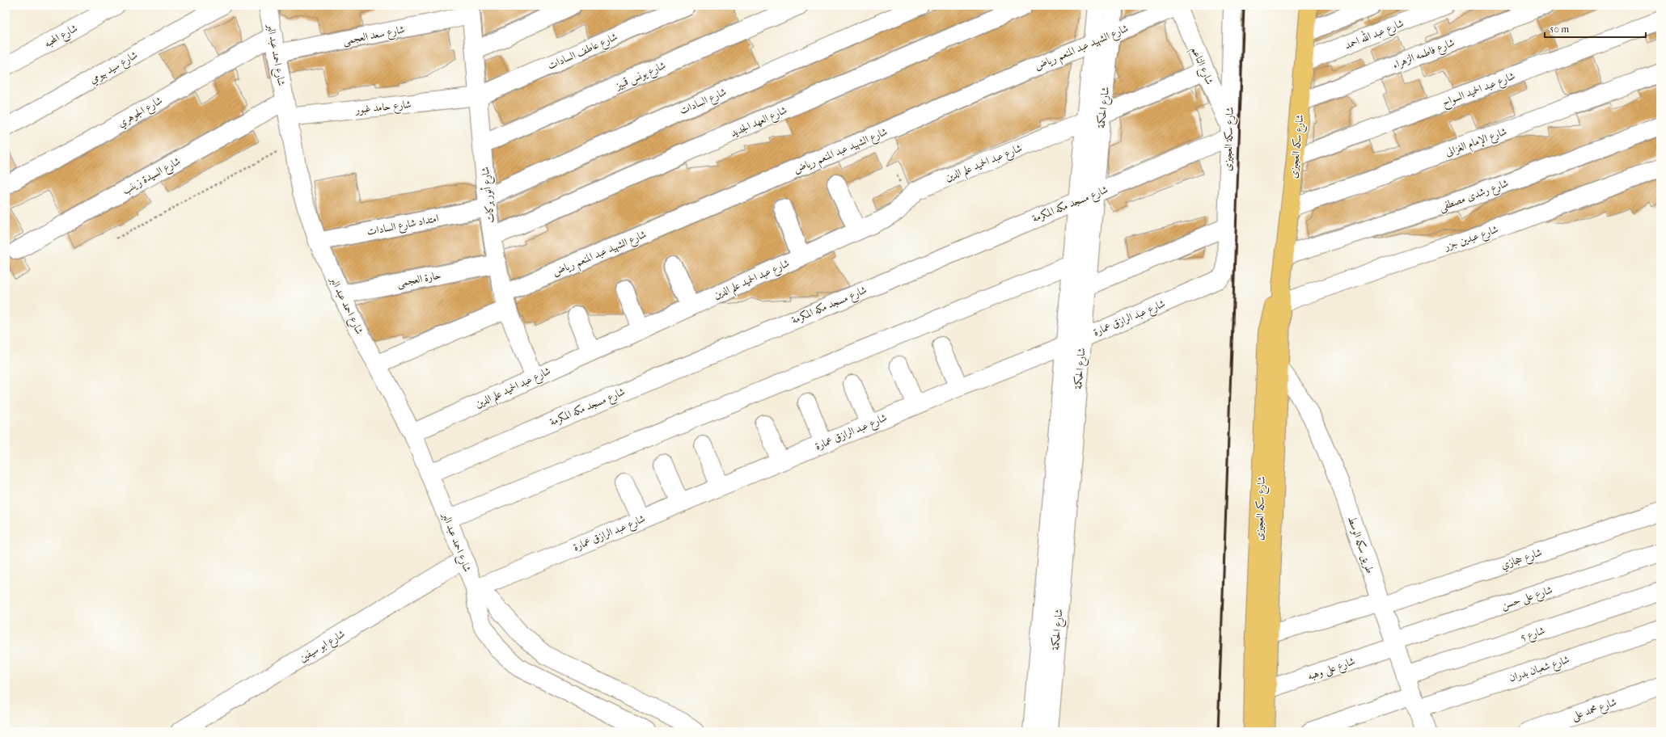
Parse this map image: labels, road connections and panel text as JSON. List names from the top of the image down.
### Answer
{
  "streets": {
    "main road": ["شارع سكه العجيزى"],
    "street": [
      "شارع عبد الله احمد",
      "شارع سعد العجمى",
      "شارع المحبه",
      "شارع الشهيد عبد المنعم رياض",
      "شارع عاطف السادات",
      "شارع فاطمه الزهراء",
      "شارع احمد عبد البر",
      "شارع الناعم",
      "شارع سيد بيومي",
      "شارع يونس قمبيز",
      "شارع عبد الحميد السواح",
      "شارع السادات",
      "شارع حامد غبور",
      "شارع الحكمة",
      "شارع الجوهري",
      "شارع العهد الجديد",
      "شارع سكة العجيزى",
      "شارع الإمام الغزالى",
      "شارع عبد الحميد علم الدين",
      "شارع السيدة زينب",
      "شارع أنور بركات",
      "شارع رشدى مصطفى",
      "شارع مسجد مكه المكرمة",
      "امتداد شارع السادات",
      "شارع عبدين جزر",
      "حارة العجمى",
      "شارع عبد الرازق عمارة",
      "طريق سكه الوسط",
      "شارع حجازي",
      "شارع على حسن",
      "شارع 5",
      "شارع ابو سيفين",
      "شارع على وهبه",
      "شارع شعبان بدران",
      "شارع محمد على"
    ]
  },
  "crossings": [
    ["شارع عبد الله احمد", "شارع سكه العجيزى"],
    ["شارع سعد العجمى", "شارع احمد عبد البر"],
    ["شارع سعد العجمى", "شارع أنور بركات"],
    ["شارع الشهيد عبد المنعم رياض", "شارع احمد عبد البر"],
    ["شارع الشهيد عبد المنعم رياض", "شارع الناعم"],
    ["شارع الشهيد عبد المنعم رياض", "شارع الحكمة"],
    ["شارع الشهيد عبد المنعم رياض", "شارع أنور بركات"],
    ["شارع عاطف السادات", "شارع حامد غبور"],
    ["شارع عاطف السادات", "شارع أنور بركات"],
    ["شارع فاطمه الزهراء", "شارع سكه العجيزى"],
    ["شارع احمد عبد البر", "شارع حامد غبور"],
    ["شارع احمد عبد البر", "شارع الجوهري"],
    ["شارع احمد عبد البر", "شارع عبد الحميد علم الدين"],
    ["شارع احمد عبد البر", "شارع السيدة زينب"],
    ["شارع احمد عبد البر", "شارع مسجد مكه المكرمة"],
    ["شارع احمد عبد البر", "امتداد شارع السادات"],
    ["شارع احمد عبد البر", "حارة العجمى"],
    ["شارع احمد عبد البر", "شارع عبد الرازق عمارة"],
    ["شارع احمد عبد البر", "شارع ابو سيفين"],
    ["شارع الناعم", "شارع سكة العجيزى"],
    ["شارع الناعم", "شارع مسجد مكه المكرمة"],
    ["شارع يونس قمبيز", "شارع أنور بركات"],
    ["شارع عبد الحميد السواح", "شارع سكه العجيزى"],
    ["شارع السادات", "شارع أنور بركات"],
    ["شارع السادات", "امتداد شارع السادات"],
    ["شارع حامد غبور", "شارع السيدة زينب"],
    ["شارع حامد غبور", "شارع أنور بركات"],
    ["شارع الحكمة", "شارع عبد الحميد علم الدين"],
    ["شارع الحكمة", "شارع مسجد مكه المكرمة"],
    ["شارع الحكمة", "شارع عبد الرازق عمارة"],
    ["شارع العهد الجديد", "شارع أنور بركات"],
    ["شارع سكة العجيزى", "شارع مسجد مكه المكرمة"],
    ["شارع سكة العجيزى", "شارع عبد الرازق عمارة"],
    ["شارع الإمام الغزالى", "شارع سكه العجيزى"],
    ["شارع سكه العجيزى", "شارع رشدى مصطفى"],
    ["شارع سكه العجيزى", "شارع عبدين جزر"],
    ["شارع سكه العجيزى", "طريق سكه الوسط"],
    ["شارع سكه العجيزى", "شارع حجازي"],
    ["شارع سكه العجيزى", "شارع على وهبه"],
    ["شارع عبد الحميد علم الدين", "شارع أنور بركات"],
    ["شارع أنور بركات", "امتداد شارع السادات"],
    ["شارع أنور بركات", "حارة العجمى"],
    ["طريق سكه الوسط", "شارع حجازي"],
    ["طريق سكه الوسط", "شارع على حسن"],
    ["طريق سكه الوسط", "شارع 5"],
    ["طريق سكه الوسط", "شارع على وهبه"],
    ["طريق سكه الوسط", "شارع شعبان بدران"],
    ["شارع على حسن", "شارع على وهبه"]
  ],
  "scale_bar": "50 m"
}
